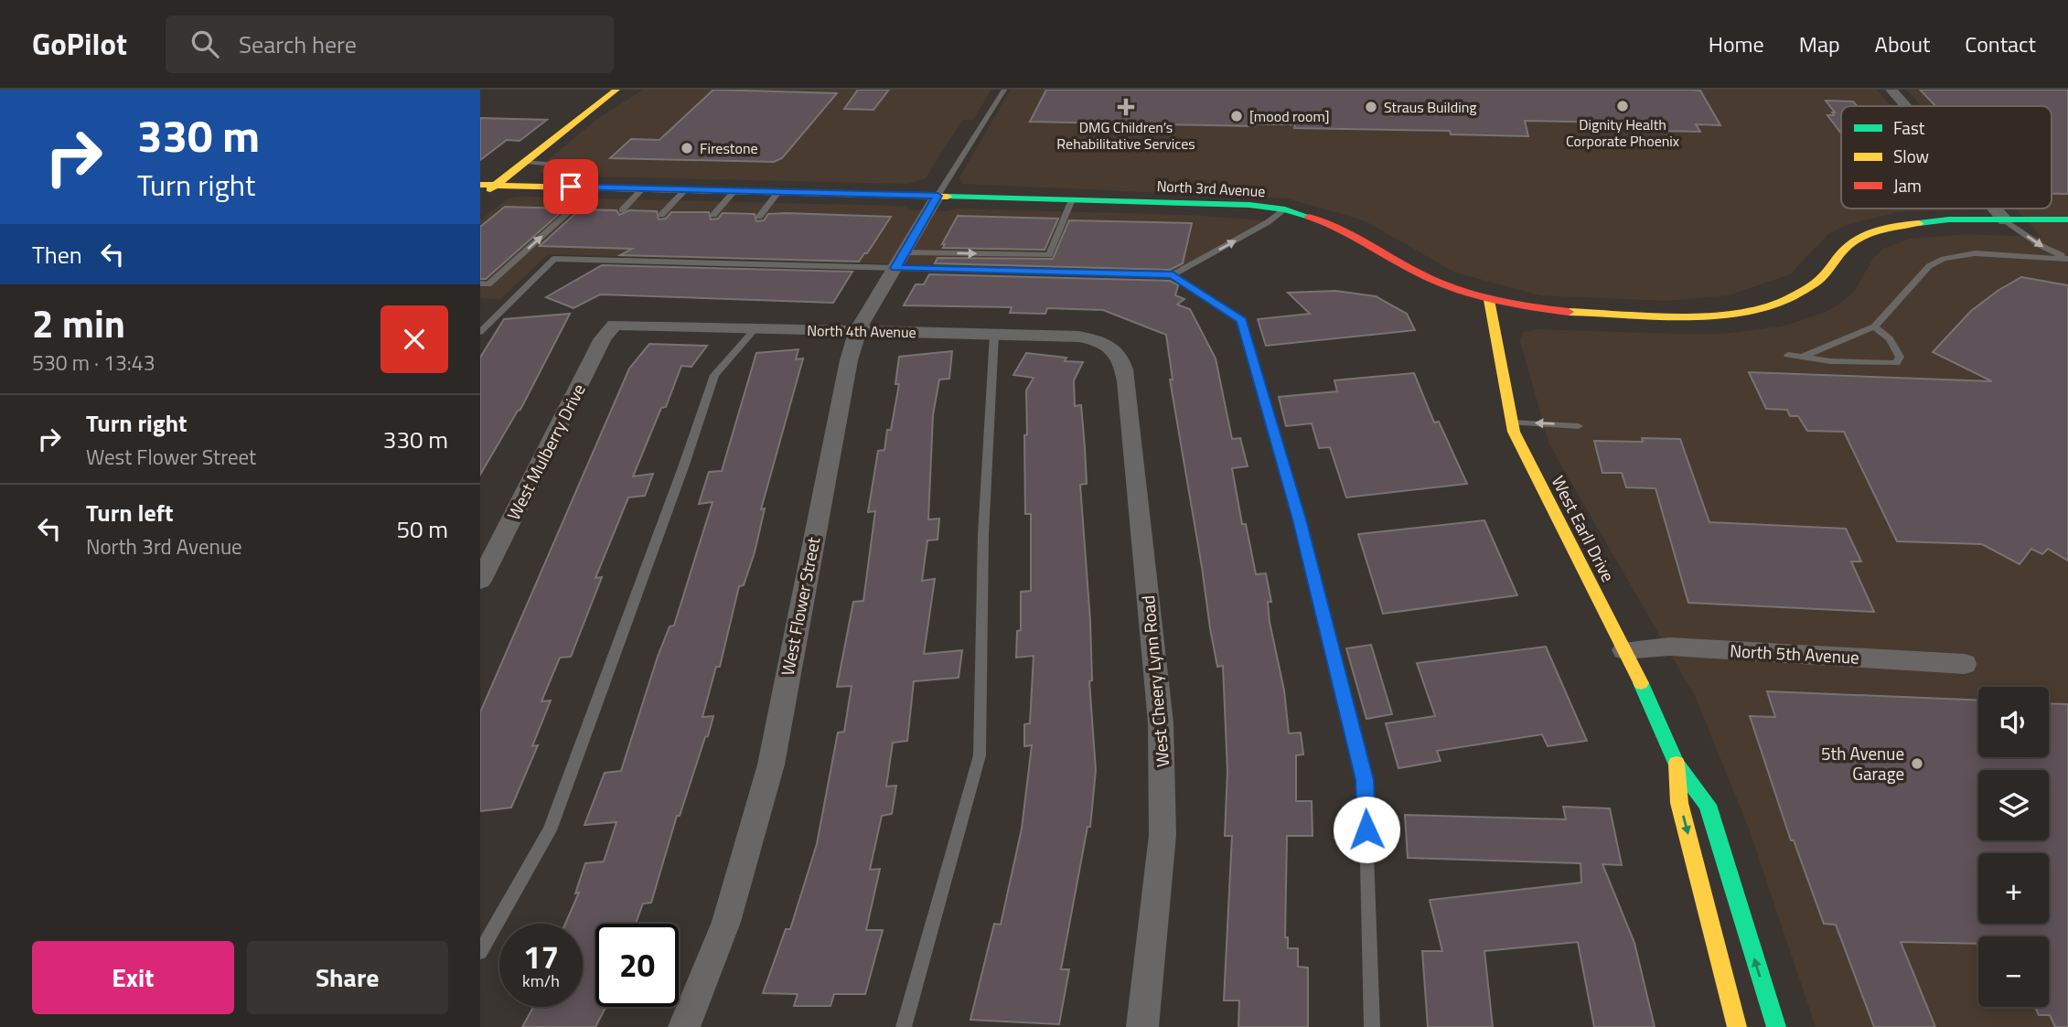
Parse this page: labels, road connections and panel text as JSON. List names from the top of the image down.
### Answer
{
  "streets": {
    "street": [
      "North 3rd Avenue",
      "North 4th Avenue",
      "West Mulberry Drive",
      "West Earll Drive",
      "West Flower Street",
      "North 5th Avenue",
      "West Cheery Lynn Road"
    ]
  },
  "crossings": [
    ["North 3rd Avenue", "West Earll Drive"],
    ["North 3rd Avenue", "West Flower Street"],
    ["North 4th Avenue", "West Mulberry Drive"],
    ["North 4th Avenue", "West Flower Street"],
    ["North 4th Avenue", "West Cheery Lynn Road"],
    ["West Earll Drive", "North 5th Avenue"]
  ],
  "places": {
    "other": [
      "Dignity Health Corporate Phoenix",
      "Straus Building",
      "[mood room]",
      "Firestone",
      "5th Avenue Garage"
    ],
    "health": ["DMG Children’s Rehabilitative Services"]
  },
  "legend": ["Fast", "Slow", "Jam"],
  "page": {
    "header": "GoPilot",
    "search": "Search here",
    "nav": [
      "Home",
      "Map",
      "About",
      "Contact"
    ],
    "turn": ["330 m", "Turn right"],
    "then": "Then",
    "heading": ["2 min", "530 m · 13:43"],
    "list": [
      {
        "name": "Turn right",
        "note": "West Flower Street",
        "value": "330 m"
      },
      {
        "name": "Turn left",
        "note": "North 3rd Avenue",
        "value": "50 m"
      }
    ],
    "map_buttons": ["+", "−"],
    "speed": "17 km/h",
    "limit": "20",
    "buttons": ["Exit", "Share"]
  }
}
